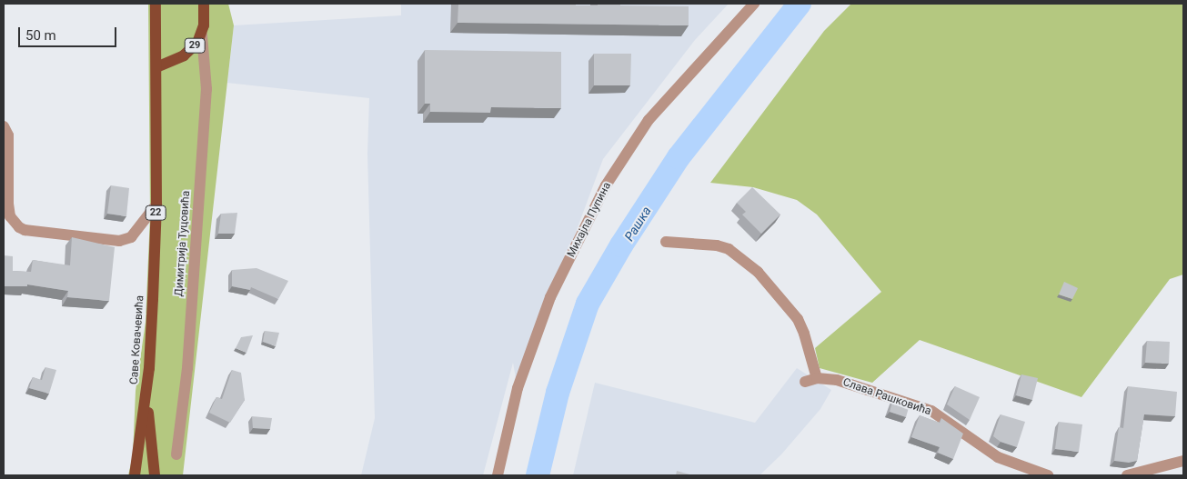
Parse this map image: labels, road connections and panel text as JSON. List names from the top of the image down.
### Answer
{
  "streets": {
    "main road": [
      "29",
      "22",
      "Димитрија Туцовића",
      "Саве Ковачевића"
    ],
    "street": ["Михајла Пупина", "Слава Рашковића"]
  },
  "crossings": [
    ["29", "Димитрија Туцовића"],
    ["29", "Саве Ковачевића"]
  ],
  "water": ["Рашка"],
  "scale_bar": "50 m"
}
